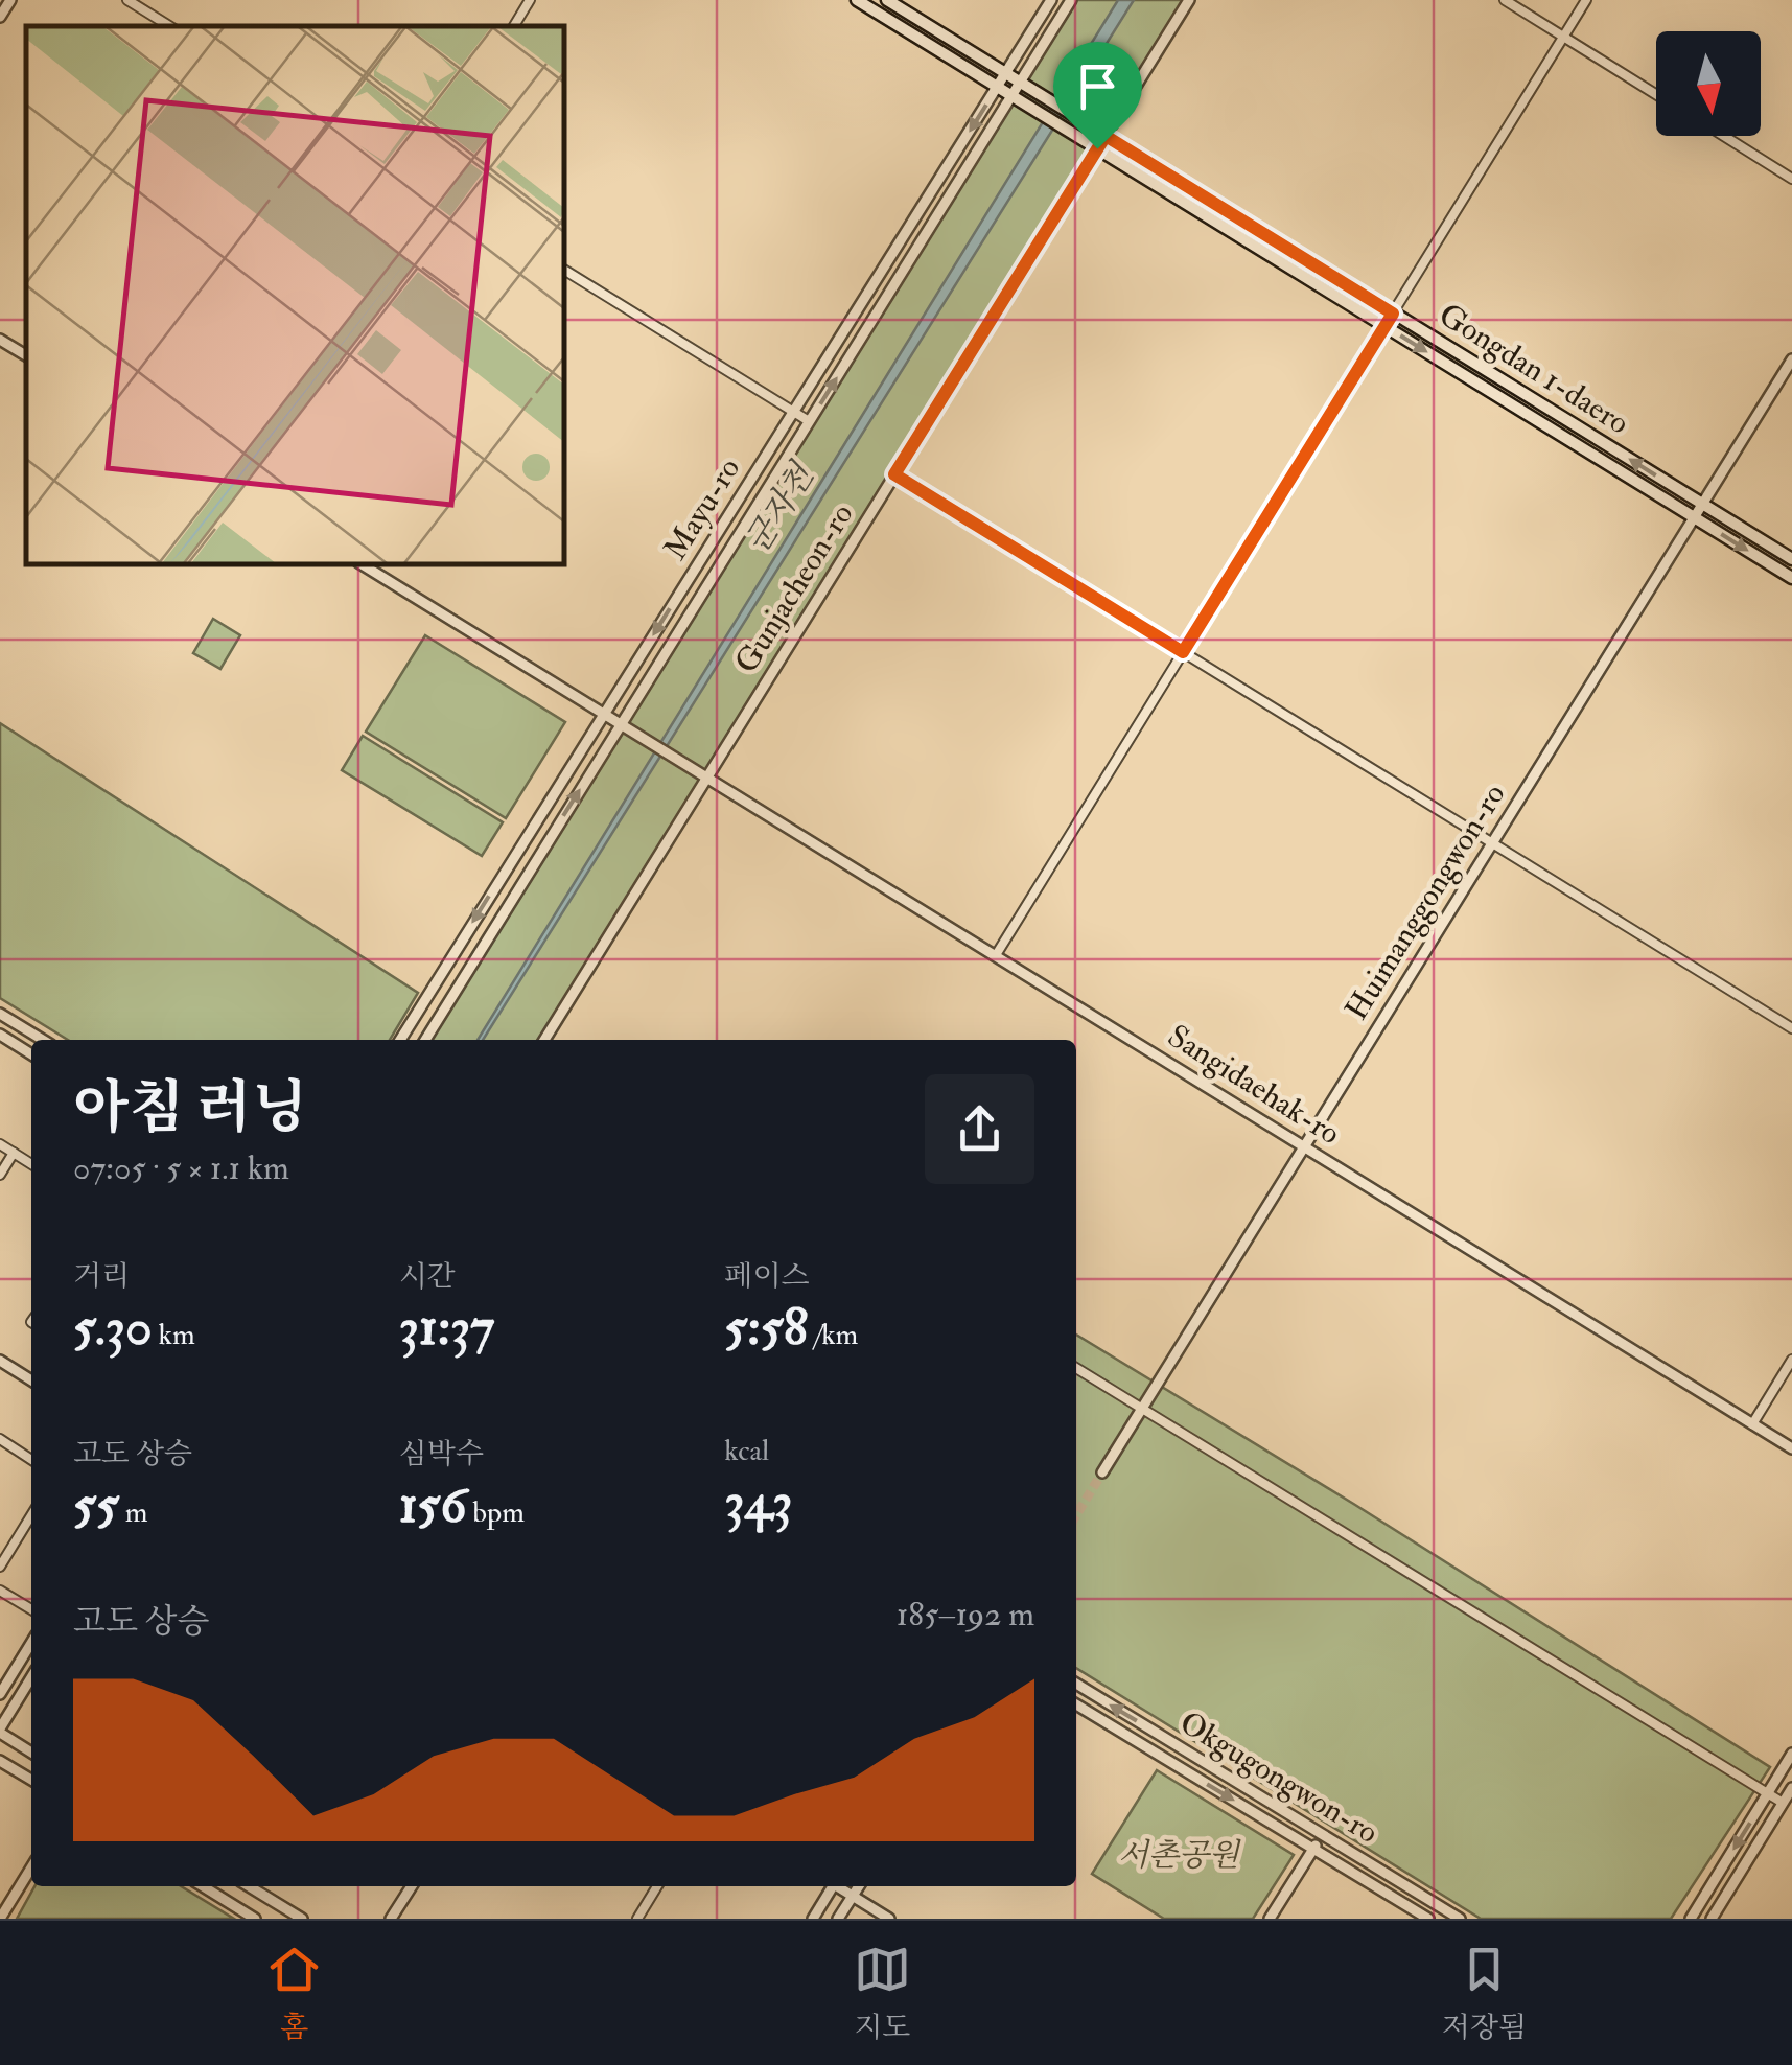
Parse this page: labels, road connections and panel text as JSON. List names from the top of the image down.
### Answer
{
  "streets": {
    "main road": ["Gongdan 1-daero"],
    "street": [
      "Mayu-ro",
      "Gunjacheon-ro",
      "Huimanggongwon-ro",
      "Sangidaehak-ro",
      "Okgugongwon-ro"
    ]
  },
  "crossings": [
    ["Gongdan 1-daero", "Mayu-ro"],
    ["Gongdan 1-daero", "Gunjacheon-ro"],
    ["Gongdan 1-daero", "Huimanggongwon-ro"],
    ["Mayu-ro", "Sangidaehak-ro"],
    ["Gunjacheon-ro", "Sangidaehak-ro"],
    ["Huimanggongwon-ro", "Sangidaehak-ro"]
  ],
  "water": ["군자천"],
  "parks": ["서촌공원"],
  "north": "bottom",
  "page": {
    "heading": ["아침 러닝", "07:05 · 5 × 1.1 km"],
    "stats": [
      ["거리", "5.30 km"],
      ["시간", "31:37"],
      ["페이스", "5:58 /km"],
      ["고도 상승", "55 m"],
      ["심박수", "156 bpm"],
      ["kcal", "343"]
    ],
    "chart": ["고도 상승", "185–192 m"],
    "tabs": ["홈", "지도", "저장됨"]
  }
}
